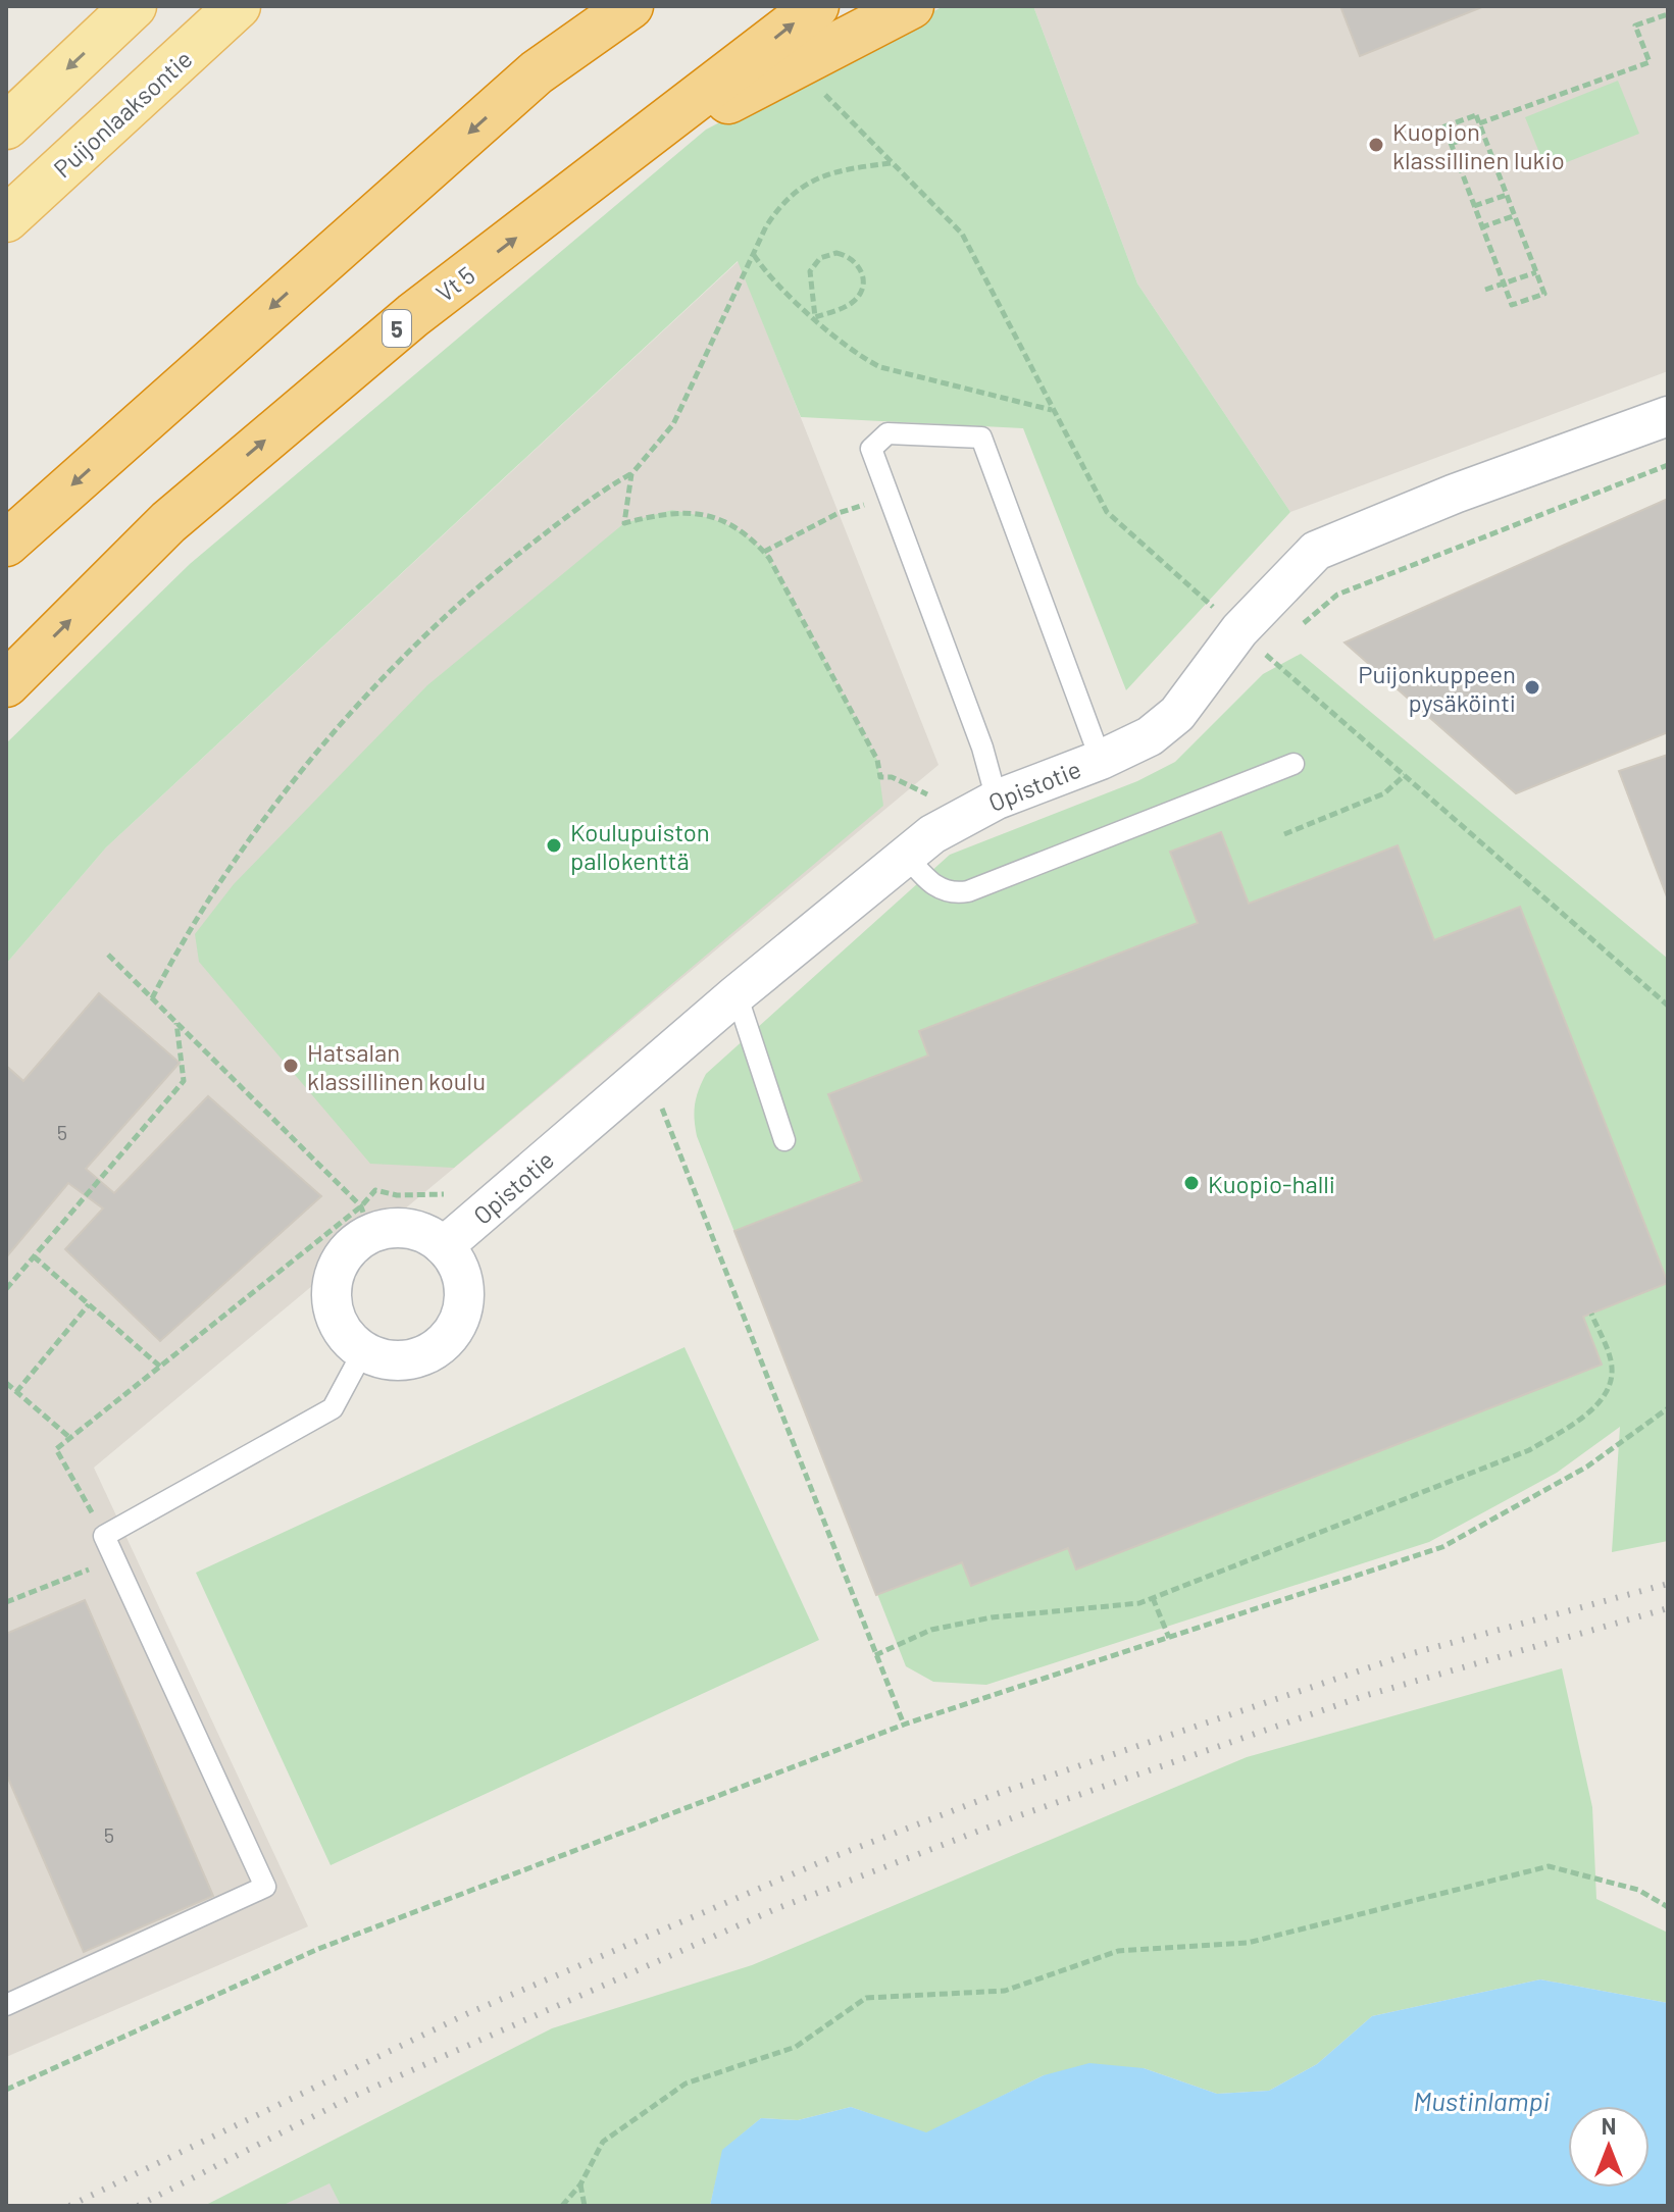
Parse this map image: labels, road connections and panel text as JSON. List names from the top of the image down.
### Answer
{
  "streets": {
    "highway": ["Vt 5", "5"],
    "main road": ["Puijonlaaksontie"],
    "street": ["Opistotie"]
  },
  "water": ["Mustinlampi"],
  "places": [
    "Kuopion klassillinen lukio",
    "Puijonkuppeen pysäköinti",
    "Koulupuiston pallokenttä",
    "Hatsalan klassillinen koulu",
    "Kuopio-halli"
  ],
  "house_numbers": ["5", "5"],
  "north": "top"
}
